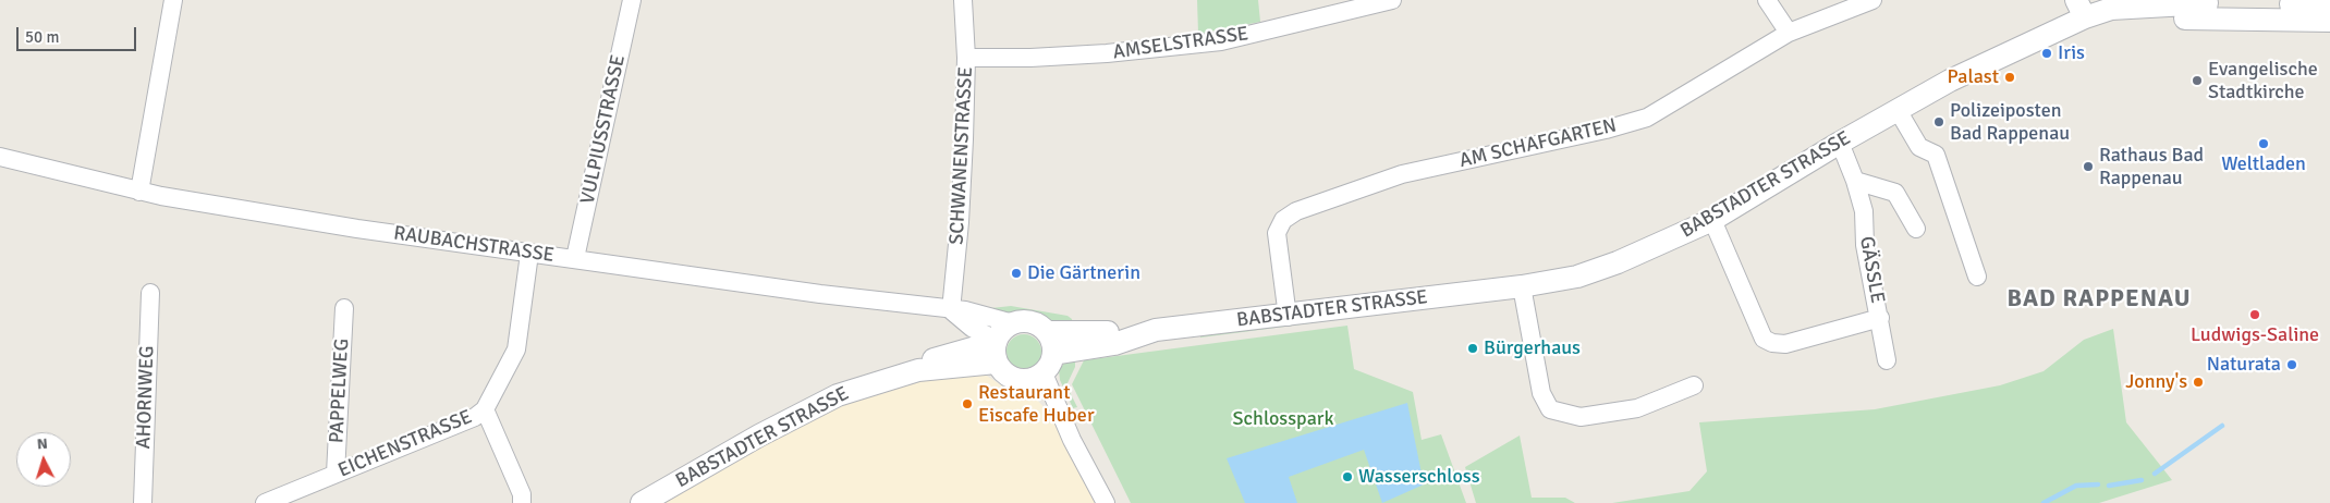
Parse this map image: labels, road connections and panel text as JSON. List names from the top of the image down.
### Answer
{
  "streets": {
    "street": [
      "AMSELSTRASSE",
      "VULPIUSSTRASSE",
      "AM SCHAFGARTEN",
      "SCHWANENSTRASSE",
      "BABSTADTER STRASSE",
      "RAUBACHSTRASSE",
      "GÄSSLE",
      "PAPPELWEG",
      "AHORNWEG",
      "EICHENSTRASSE"
    ]
  },
  "crossings": [
    ["AMSELSTRASSE", "SCHWANENSTRASSE"],
    ["VULPIUSSTRASSE", "RAUBACHSTRASSE"],
    ["AM SCHAFGARTEN", "BABSTADTER STRASSE"],
    ["SCHWANENSTRASSE", "RAUBACHSTRASSE"],
    ["BABSTADTER STRASSE", "RAUBACHSTRASSE"],
    ["BABSTADTER STRASSE", "GÄSSLE"],
    ["RAUBACHSTRASSE", "EICHENSTRASSE"],
    ["PAPPELWEG", "EICHENSTRASSE"]
  ],
  "districts": ["BAD RAPPENAU"],
  "parks": ["Schlosspark"],
  "places": [
    "Iris",
    "Palast",
    "Evangelische Stadtkirche",
    "Polizeiposten Bad Rappenau",
    "Weltladen",
    "Rathaus Bad Rappenau",
    "Die Gärtnerin",
    "Ludwigs-Saline",
    "Bürgerhaus",
    "Naturata",
    "Jonny's",
    "Restaurant Eiscafe Huber",
    "Wasserschloss"
  ],
  "scale_bar": "50 m",
  "north": "top"
}
